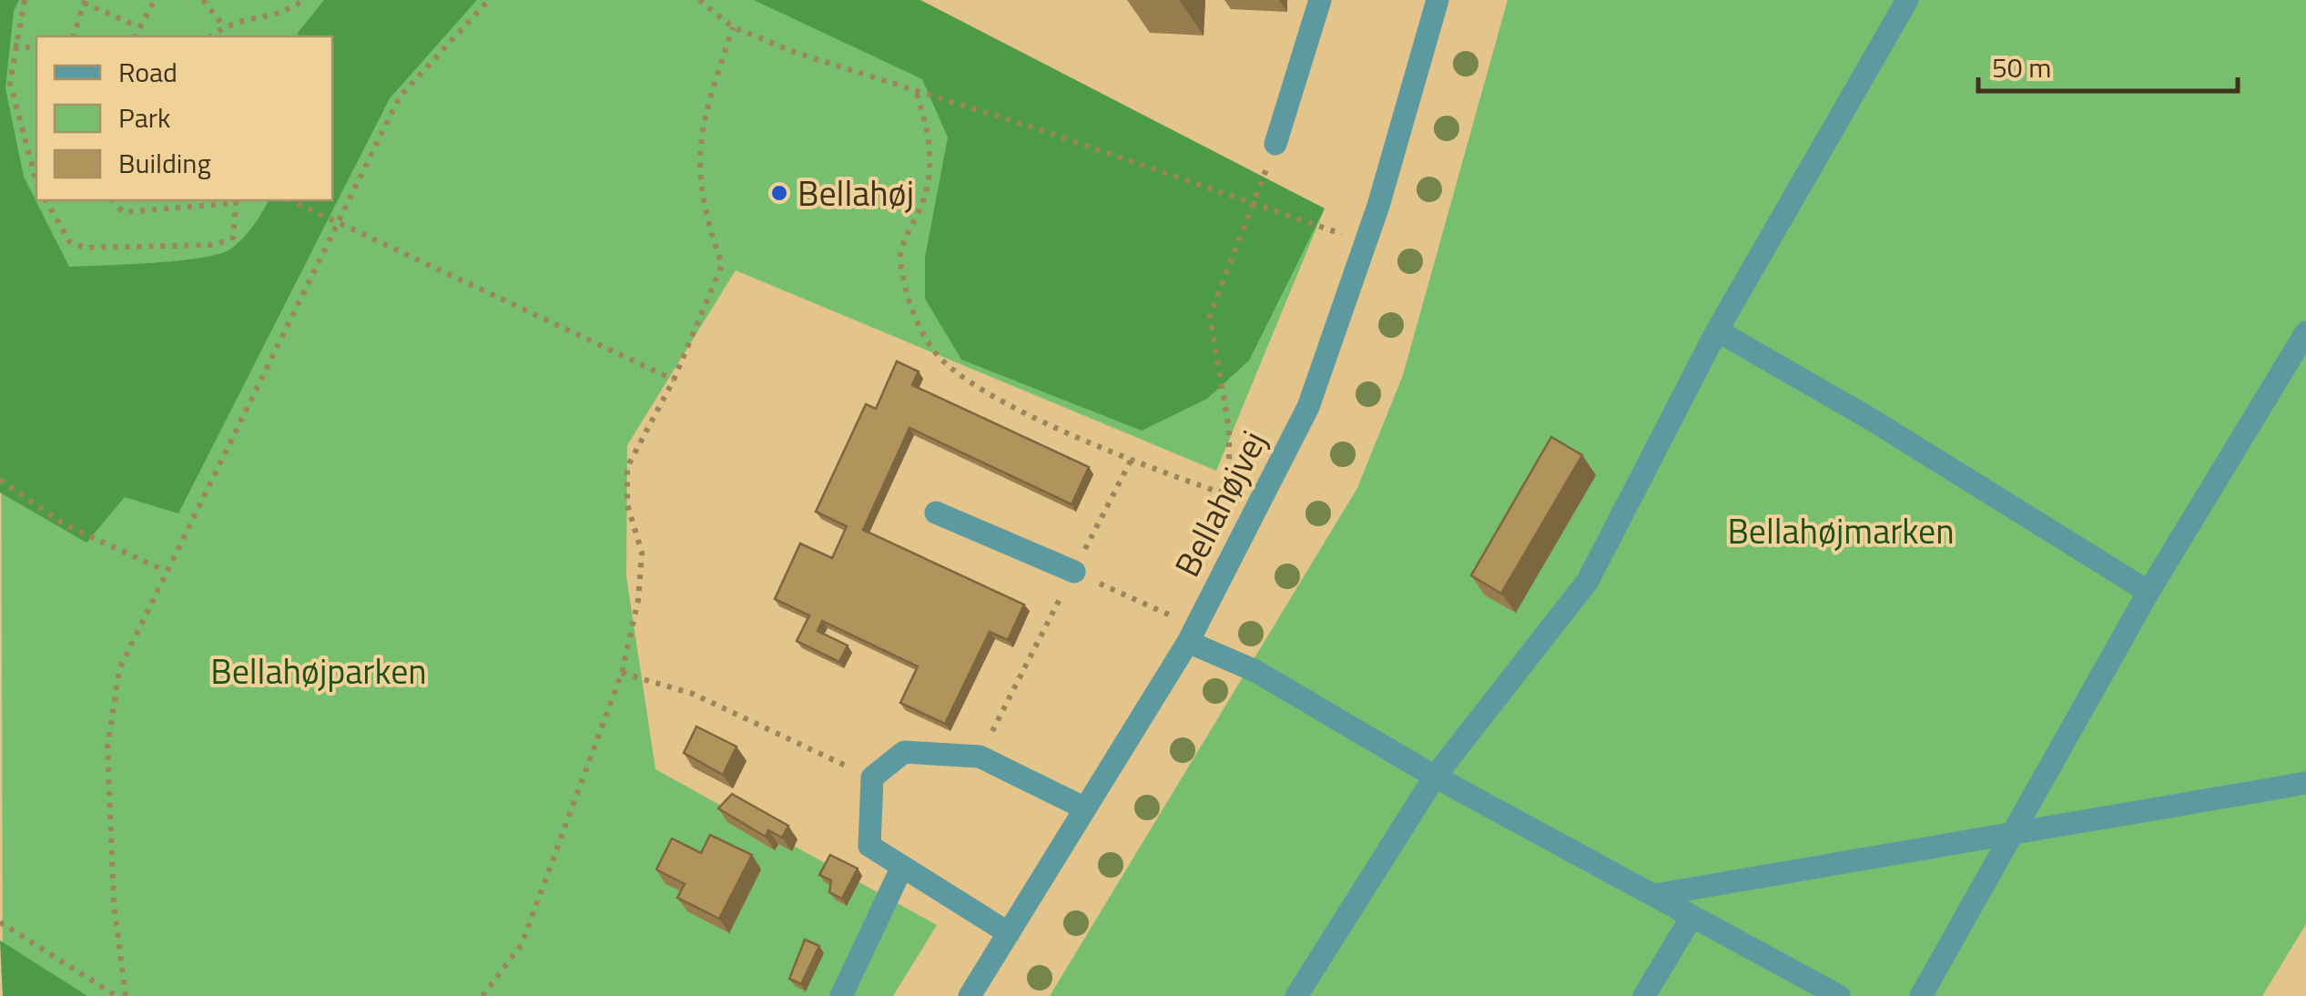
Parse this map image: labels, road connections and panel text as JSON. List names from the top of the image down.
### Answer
{
  "streets": {
    "street": ["Bellahøjvej"]
  },
  "parks": ["Bellahøjmarken", "Bellahøjparken"],
  "places": ["Bellahøj"],
  "legend": ["Road", "Park", "Building"],
  "scale_bar": "50 m"
}
